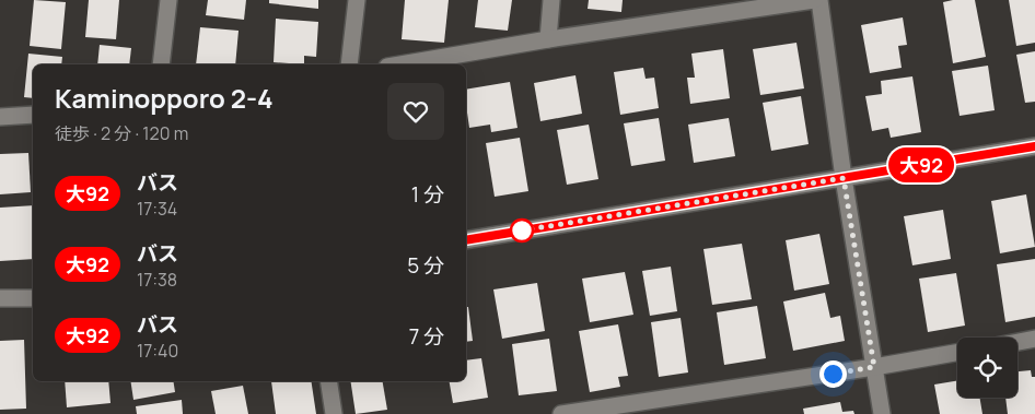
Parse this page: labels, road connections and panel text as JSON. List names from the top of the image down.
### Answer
{
  "lines": ["bus line 大92"],
  "page": {
    "on_map": "大92",
    "heading": ["Kaminopporo 2-4", "徒歩 · 2 分 · 120 m"],
    "list": [
      {
        "mark": "大92",
        "name": "バス",
        "note": "17:34",
        "value": "1 分"
      },
      {
        "mark": "大92",
        "name": "バス",
        "note": "17:38",
        "value": "5 分"
      },
      {
        "mark": "大92",
        "name": "バス",
        "note": "17:40",
        "value": "7 分"
      }
    ]
  }
}
